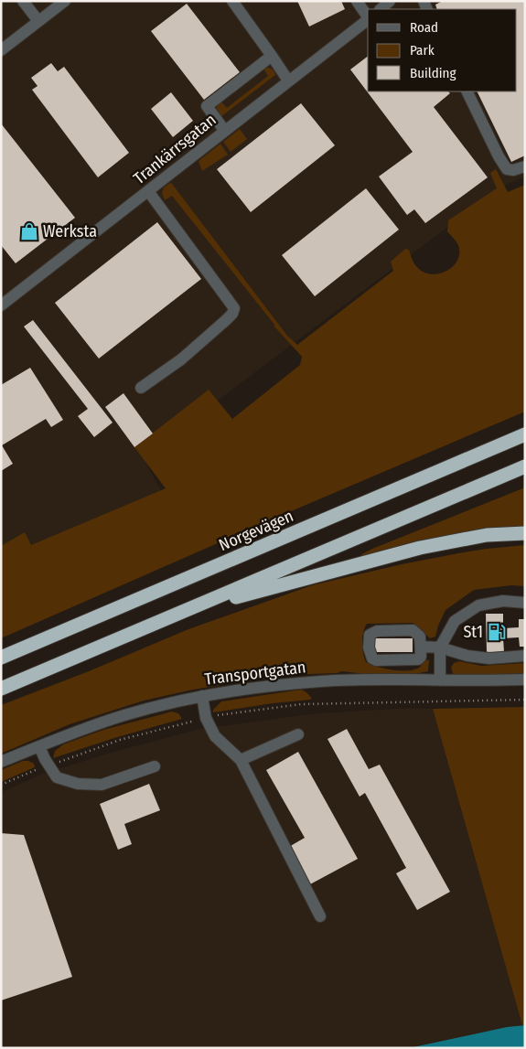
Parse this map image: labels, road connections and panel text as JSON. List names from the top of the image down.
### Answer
{
  "streets": {
    "highway": ["Norgevägen"],
    "street": ["Trankärrsgatan", "Transportgatan"]
  },
  "places": {
    "shop": ["Werksta"],
    "fuel station": ["St1"]
  },
  "legend": ["Road", "Park", "Building"]
}
